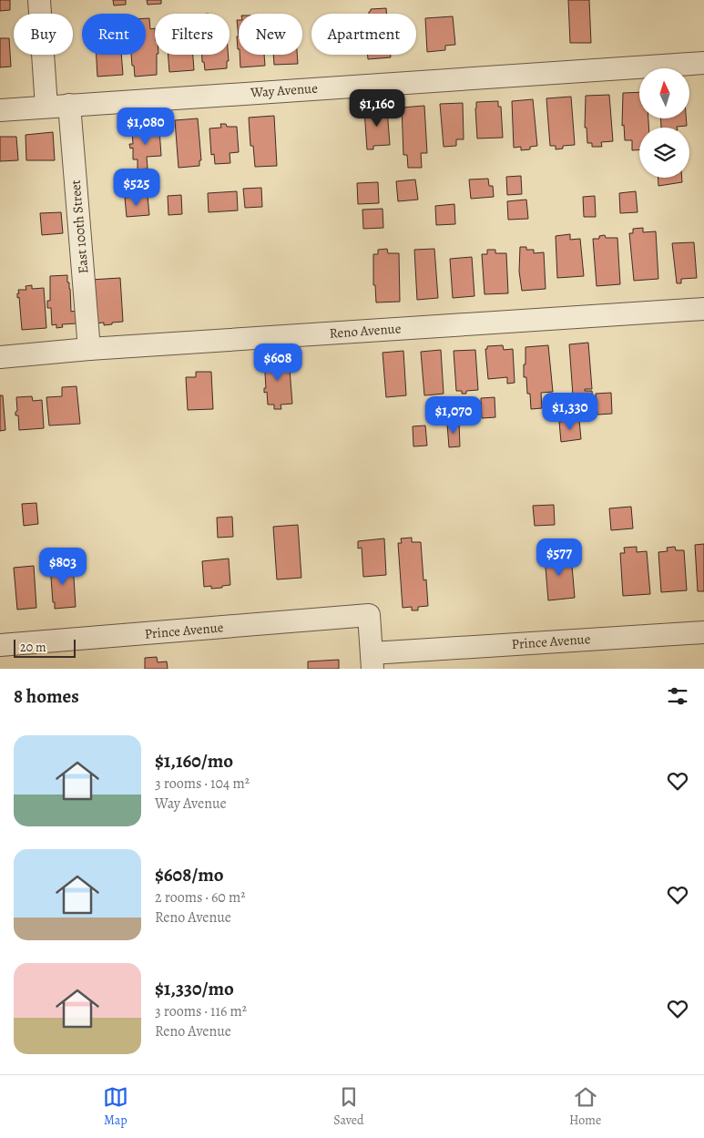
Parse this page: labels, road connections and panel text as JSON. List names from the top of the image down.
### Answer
{
  "streets": {
    "street": [
      "Way Avenue",
      "East 100th Street",
      "Reno Avenue",
      "Prince Avenue"
    ]
  },
  "crossings": [
    ["Way Avenue", "East 100th Street"],
    ["East 100th Street", "Reno Avenue"]
  ],
  "scale_bar": "20 m",
  "north": "top",
  "page": {
    "chip": [
      "Buy",
      "Rent",
      "Filters",
      "New",
      "Apartment"
    ],
    "price": [
      "$1,160",
      "$1,080",
      "$525",
      "$608",
      "$1,330",
      "$1,070",
      "$577",
      "$803"
    ],
    "scale": "20 m",
    "heading": "8 homes",
    "list": [
      {
        "name": "$1,160/mo",
        "note": "3 rooms · 104 m² · Way Avenue"
      },
      {
        "name": "$608/mo",
        "note": "2 rooms · 60 m² · Reno Avenue"
      },
      {
        "name": "$1,330/mo",
        "note": "3 rooms · 116 m² · Reno Avenue"
      }
    ],
    "tabs": ["Map", "Saved", "Home"]
  }
}
